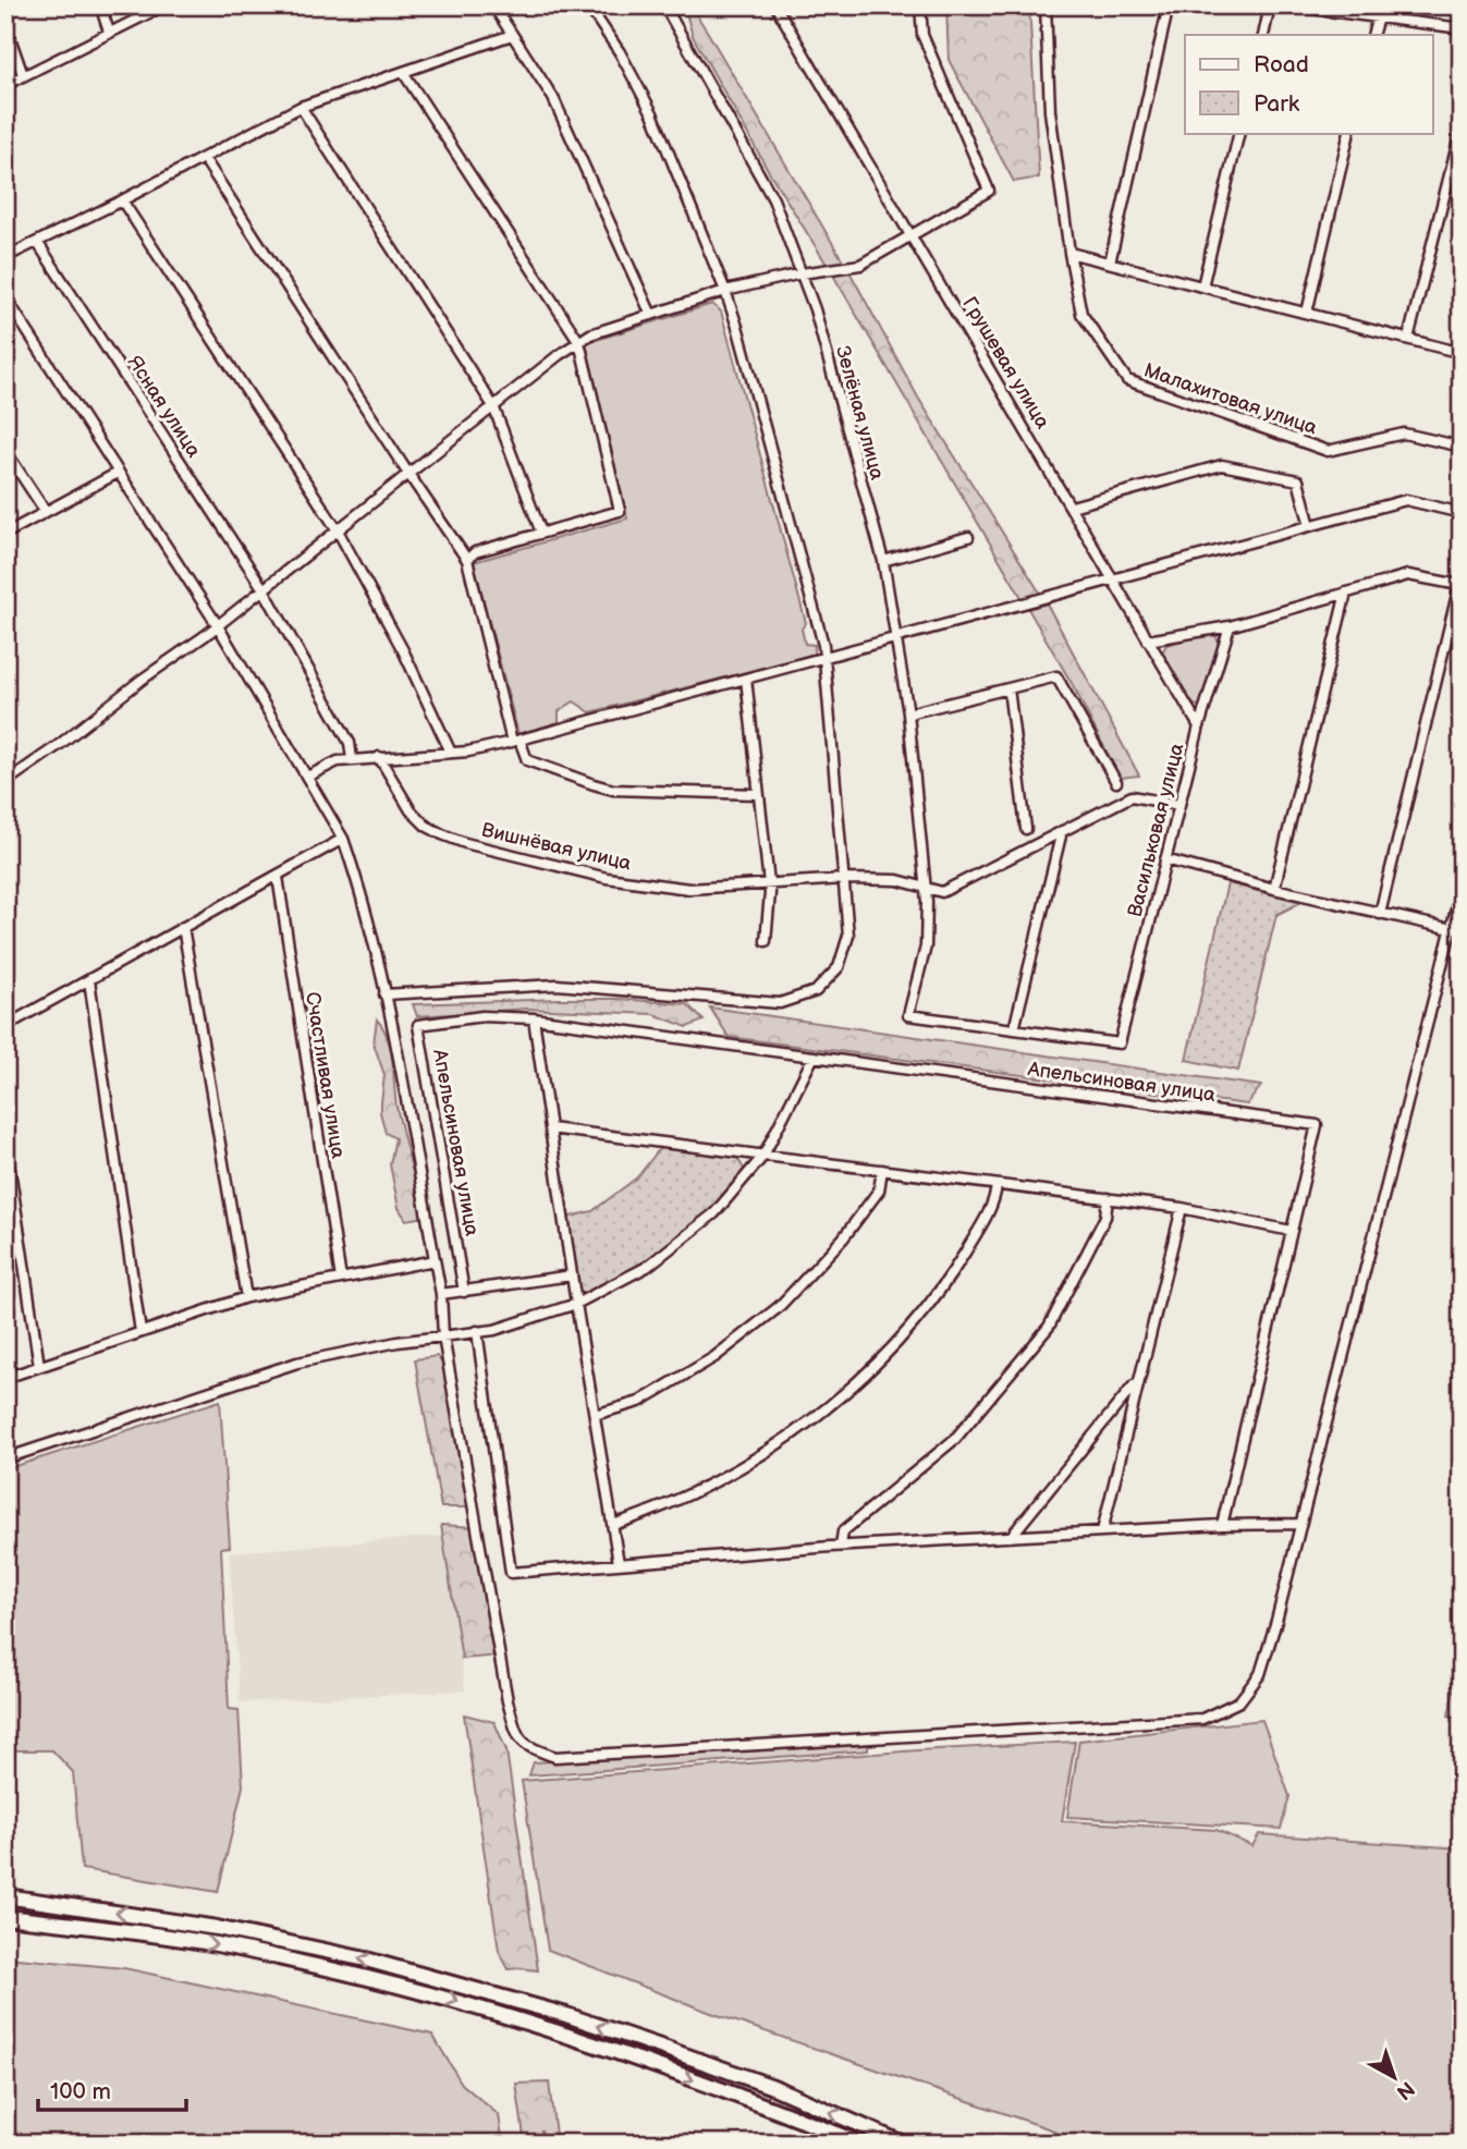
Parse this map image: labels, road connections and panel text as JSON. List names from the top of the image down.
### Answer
{
  "streets": {
    "street": [
      "Грушевая улица",
      "Малахитовая улица",
      "Ясная улица",
      "Зелёная улица",
      "Васильковая улица",
      "Вишнёвая улица",
      "Счастливая улица",
      "Апельсиновая улица"
    ]
  },
  "crossings": [
    ["Грушевая улица", "Васильковая улица"],
    ["Зелёная улица", "Вишнёвая улица"]
  ],
  "legend": ["Road", "Park"],
  "scale_bar": "100 m",
  "north": "bottom right"
}
